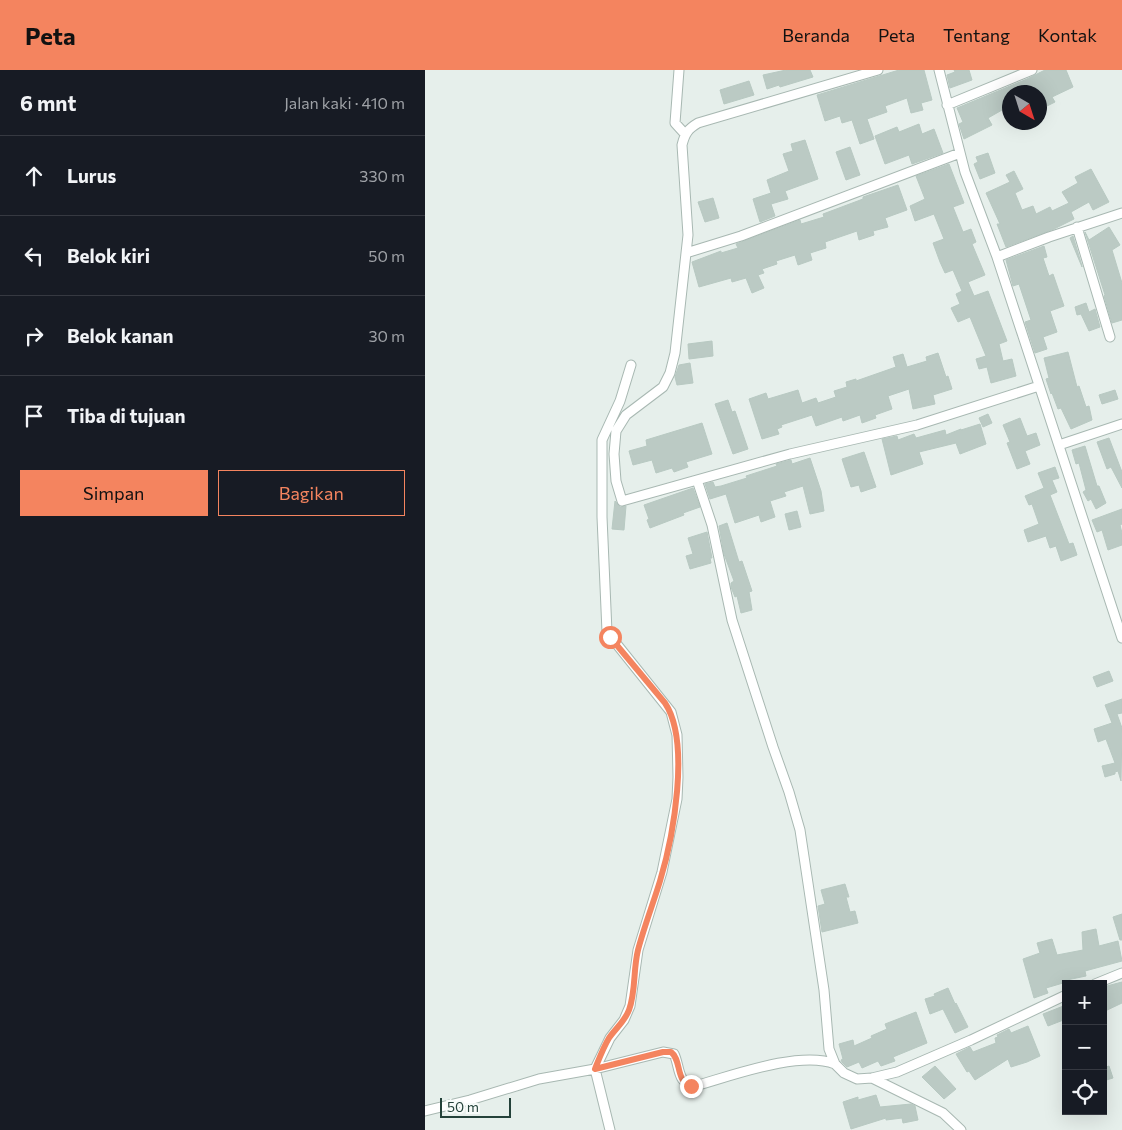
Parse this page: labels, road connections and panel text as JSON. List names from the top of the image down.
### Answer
{
  "scale_bar": "50 m",
  "north": "bottom right",
  "page": {
    "header": "Peta",
    "nav": [
      "Beranda",
      "Peta",
      "Tentang",
      "Kontak"
    ],
    "heading": ["6 mnt", "Jalan kaki · 410 m"],
    "list": [
      ["Lurus", "330 m"],
      ["Belok kiri", "50 m"],
      ["Belok kanan", "30 m"],
      "Tiba di tujuan"
    ],
    "buttons": ["Simpan", "Bagikan"],
    "map_buttons": ["+", "−"],
    "scale": "50 m"
  }
}
